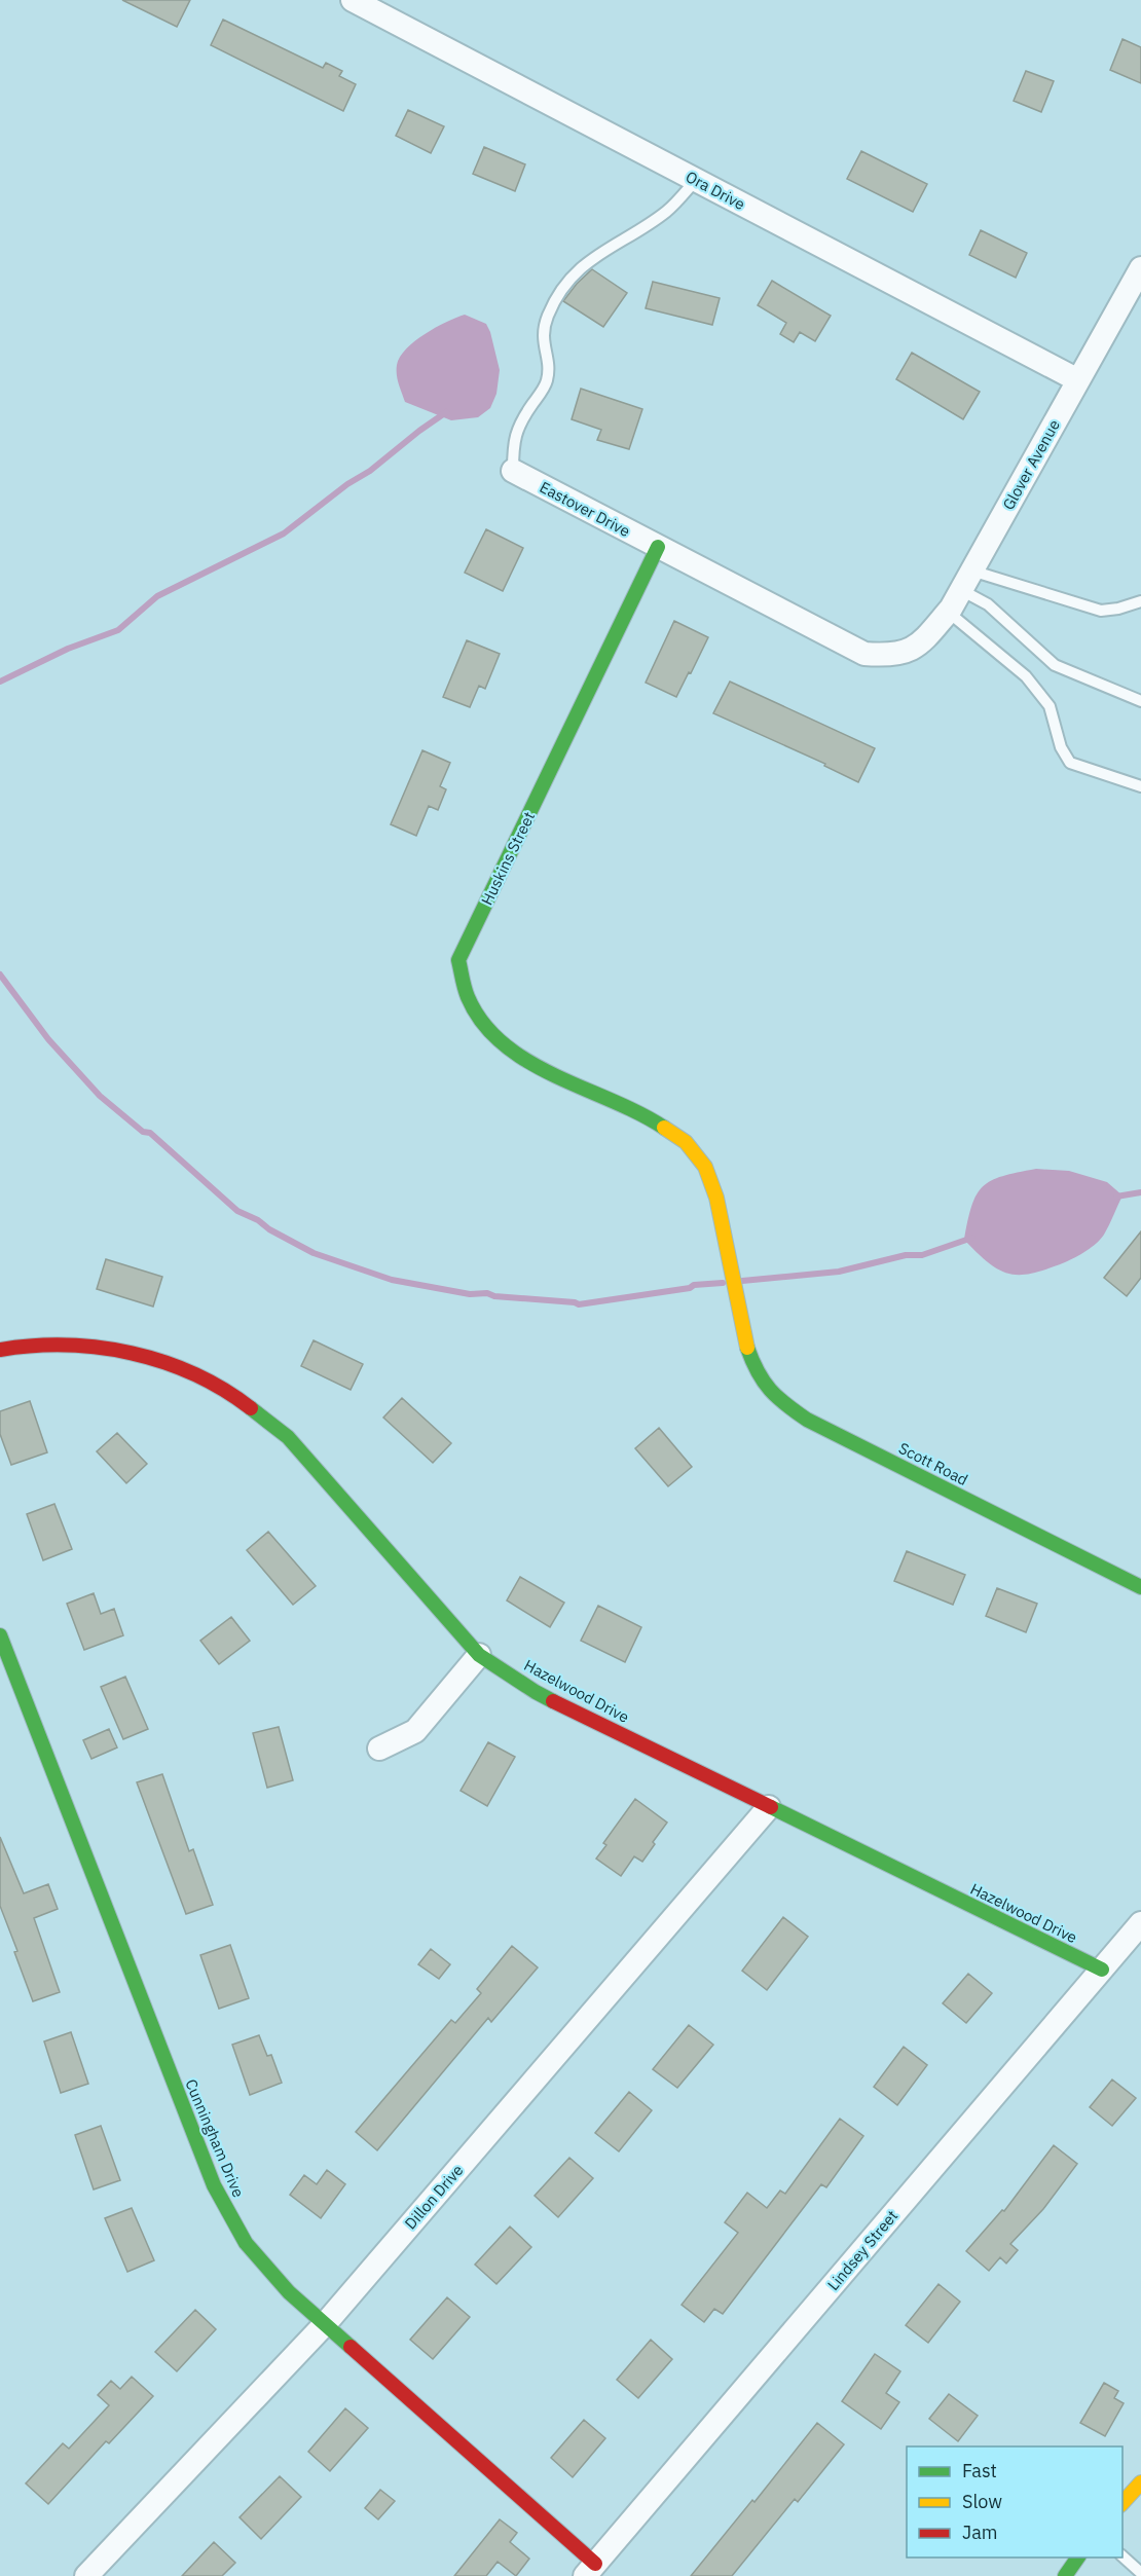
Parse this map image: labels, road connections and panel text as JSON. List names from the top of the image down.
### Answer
{
  "streets": {
    "street": [
      "Ora Drive",
      "Glover Avenue",
      "Eastover Drive",
      "Huskins Street",
      "Scott Road",
      "Hazelwood Drive",
      "Cunningham Drive",
      "Dillon Drive",
      "Lindsey Street"
    ]
  },
  "crossings": [
    ["Ora Drive", "Glover Avenue"],
    ["Glover Avenue", "Eastover Drive"],
    ["Glover Avenue", "Huskins Street"],
    ["Eastover Drive", "Huskins Street"],
    ["Huskins Street", "Scott Road"],
    ["Hazelwood Drive", "Dillon Drive"],
    ["Hazelwood Drive", "Lindsey Street"],
    ["Cunningham Drive", "Dillon Drive"],
    ["Cunningham Drive", "Lindsey Street"]
  ],
  "legend": ["Fast", "Slow", "Jam"]
}
